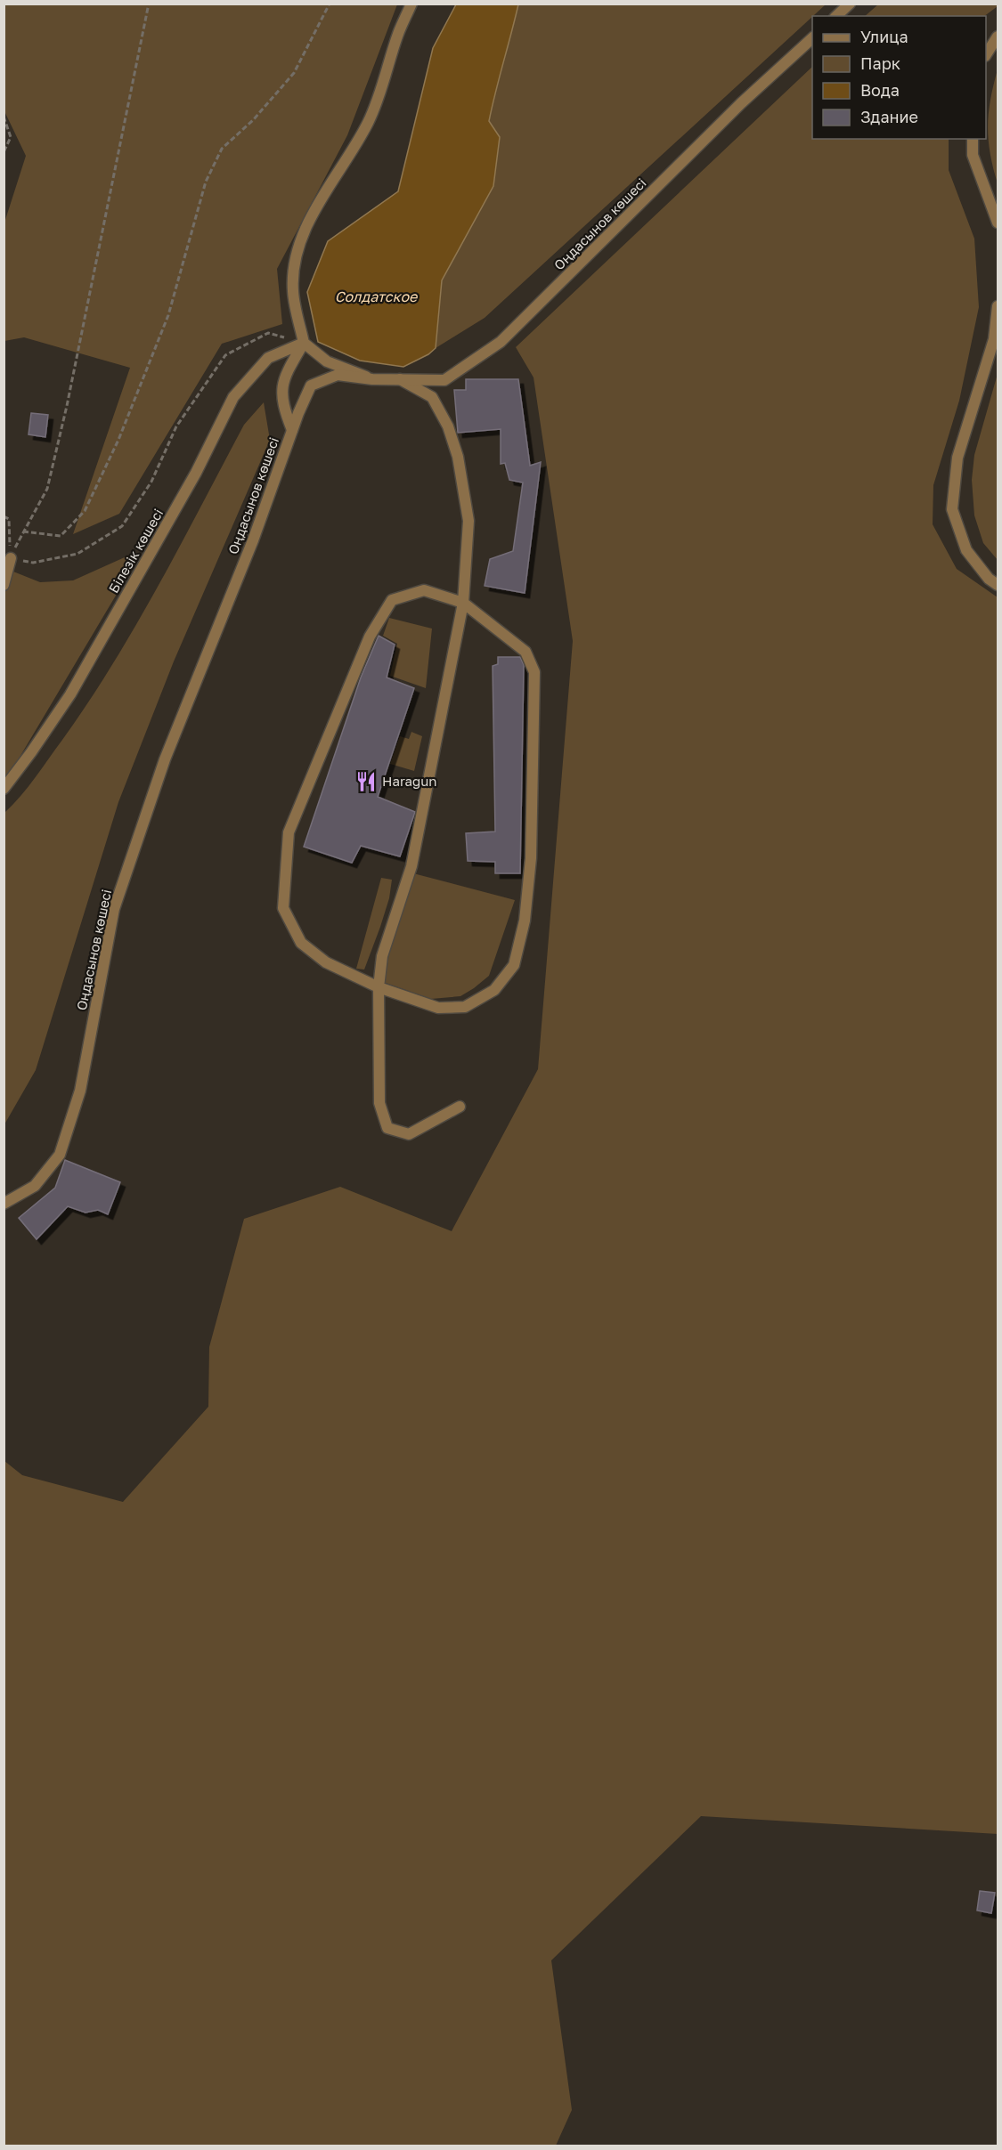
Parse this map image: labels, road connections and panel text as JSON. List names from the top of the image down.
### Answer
{
  "streets": {
    "street": ["Оңдасынов көшесі", "Білезік көшесі"]
  },
  "water": ["Солдатское"],
  "places": {
    "restaurant": ["Haragun"]
  },
  "legend": [
    "Улица",
    "Парк",
    "Вода",
    "Здание"
  ]
}
